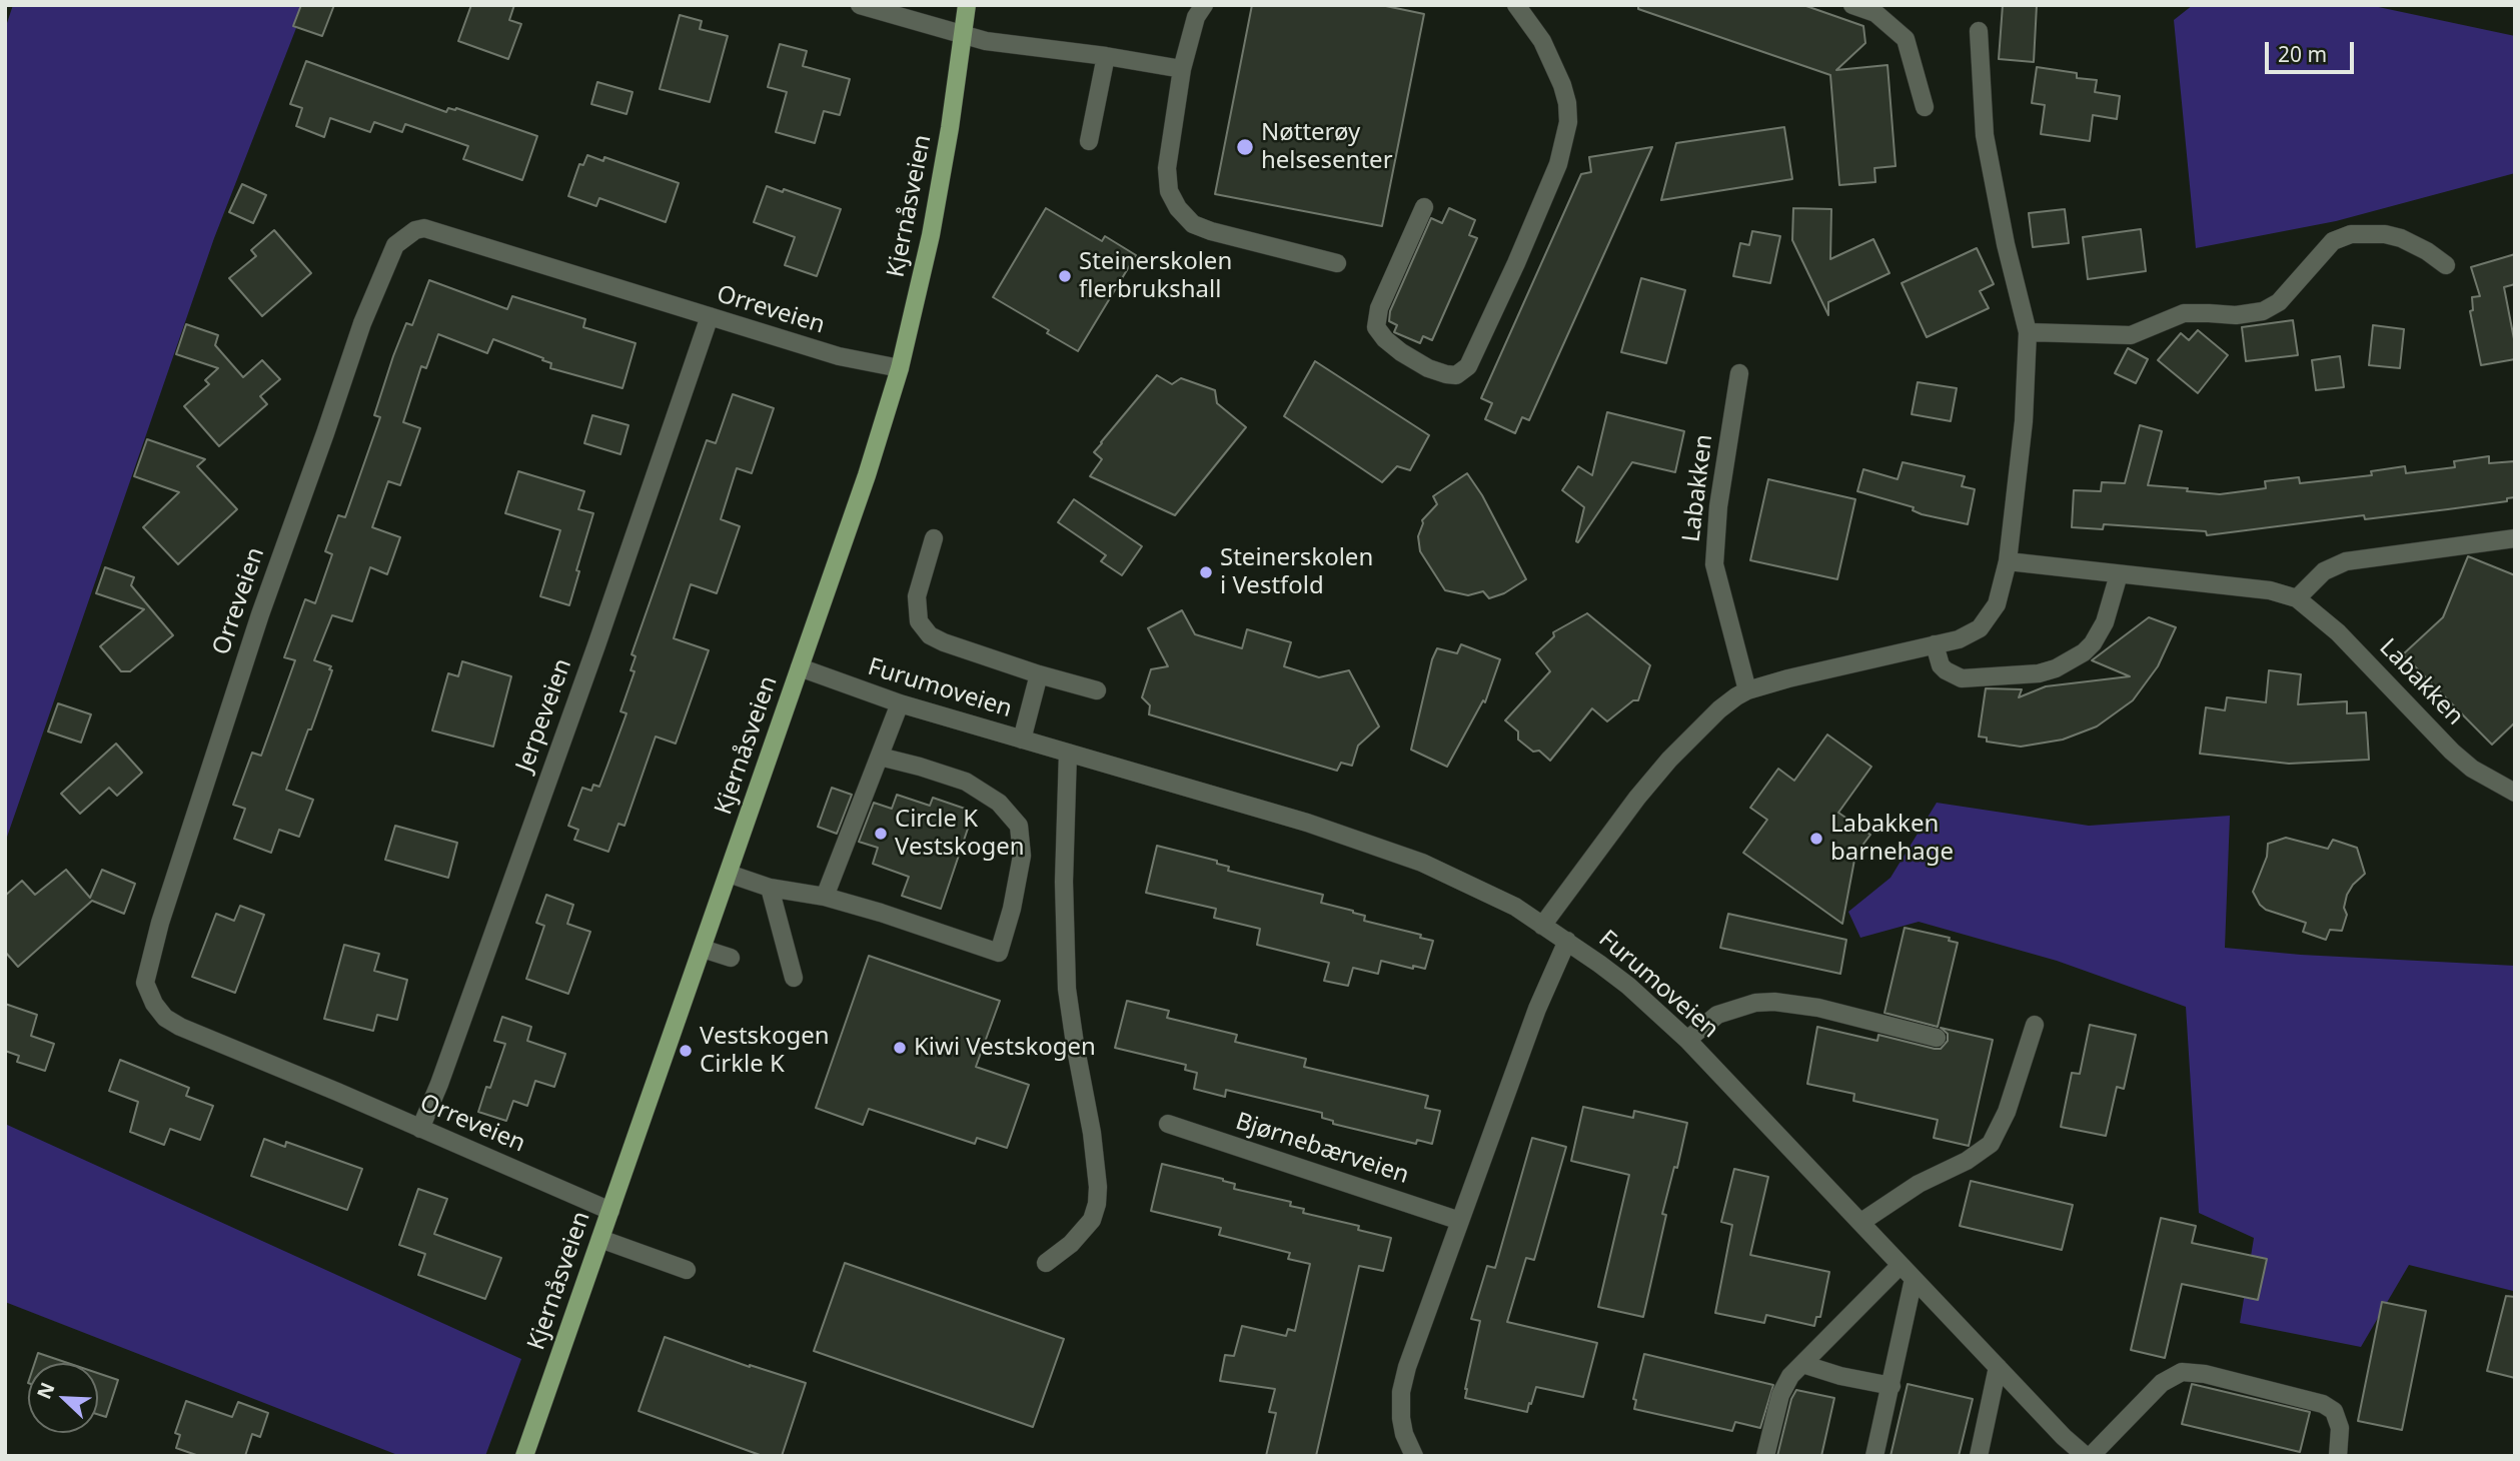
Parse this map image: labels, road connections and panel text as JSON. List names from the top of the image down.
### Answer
{
  "streets": {
    "main road": ["Kjernåsveien"],
    "street": [
      "Orreveien",
      "Labakken",
      "Furumoveien",
      "Jerpeveien",
      "Bjørnebærveien"
    ]
  },
  "crossings": [
    ["Kjernåsveien", "Orreveien"],
    ["Kjernåsveien", "Furumoveien"],
    ["Orreveien", "Jerpeveien"]
  ],
  "places": [
    "Nøtterøy helsesenter",
    "Steinerskolen flerbrukshall",
    "Steinerskolen i Vestfold",
    "Circle K Vestskogen",
    "Labakken barnehage",
    "Kiwi Vestskogen",
    "Vestskogen Cirkle K"
  ],
  "scale_bar": "20 m",
  "north": "top left"
}
